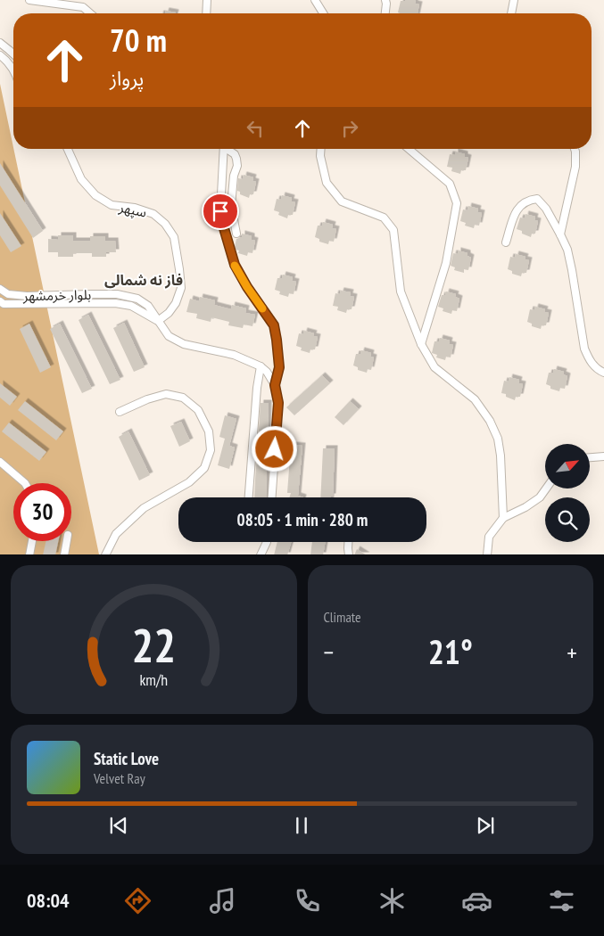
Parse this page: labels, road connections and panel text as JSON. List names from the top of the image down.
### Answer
{
  "streets": {
    "street": ["سپهر", "بلوار خرمشهر"]
  },
  "crossings": [
    ["سپهر", "بلوار خرمشهر"]
  ],
  "districts": ["فاز نه شمالی"],
  "north": "top right",
  "page": {
    "turn": ["70 m", "پرواز"],
    "limit": "30",
    "trip": "08:05 · 1 min · 280 m",
    "tile": "Climate",
    "heat": ["−", "21°", "+"],
    "song": ["Static Love", "Velvet Ray"],
    "tabs": "08:04",
    "gauge": ["22", "km/h"]
  }
}
